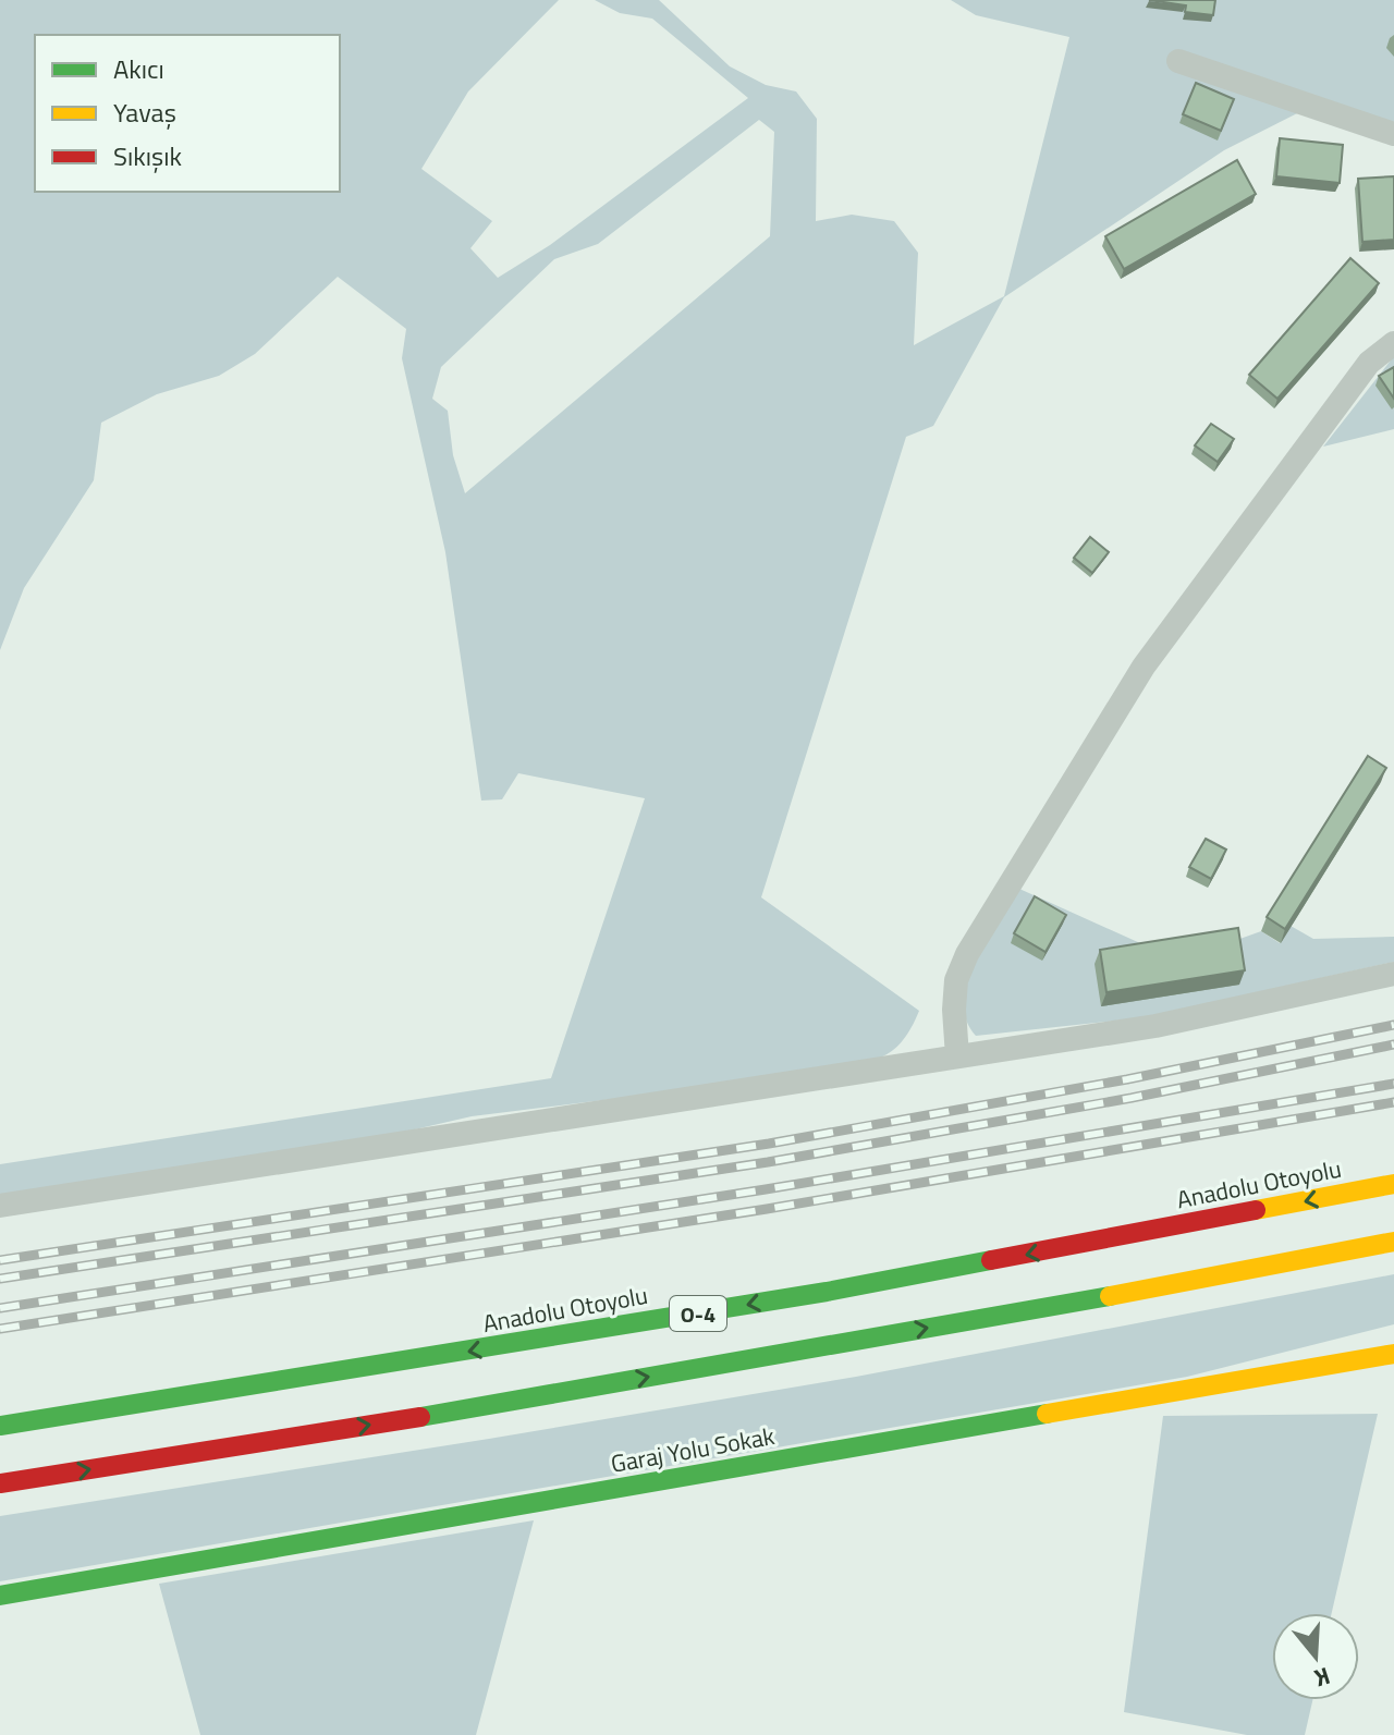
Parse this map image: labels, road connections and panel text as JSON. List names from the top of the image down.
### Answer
{
  "streets": {
    "main road": ["Anadolu Otoyolu", "O-4", "Garaj Yolu Sokak"]
  },
  "legend": ["Akıcı", "Yavaş", "Sıkışık"],
  "north": "bottom"
}
